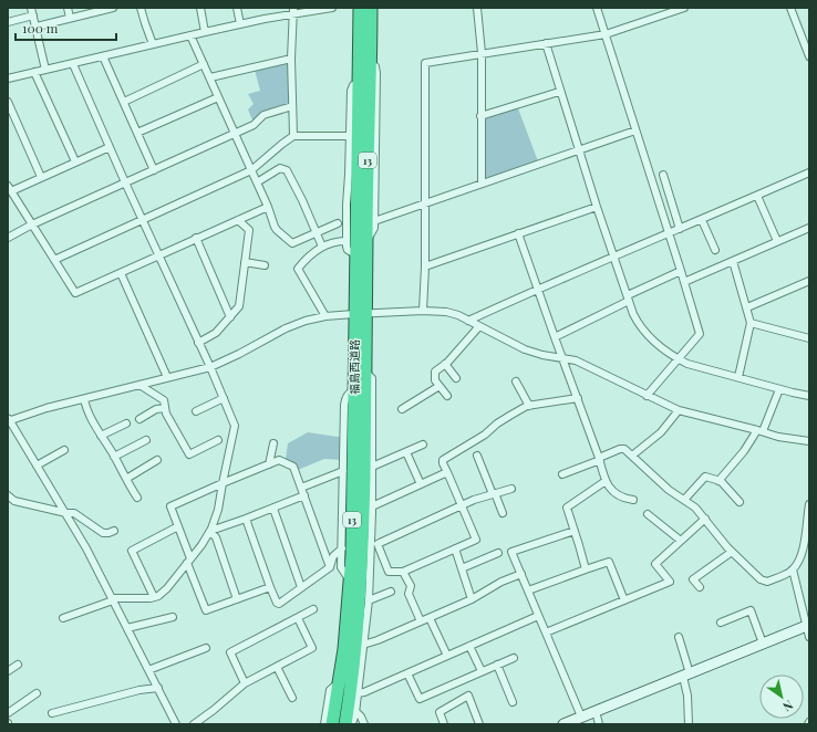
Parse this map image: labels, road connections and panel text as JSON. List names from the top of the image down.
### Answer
{
  "streets": {
    "highway": ["13", "福島西道路"]
  },
  "scale_bar": "100 m",
  "north": "bottom right"
}
